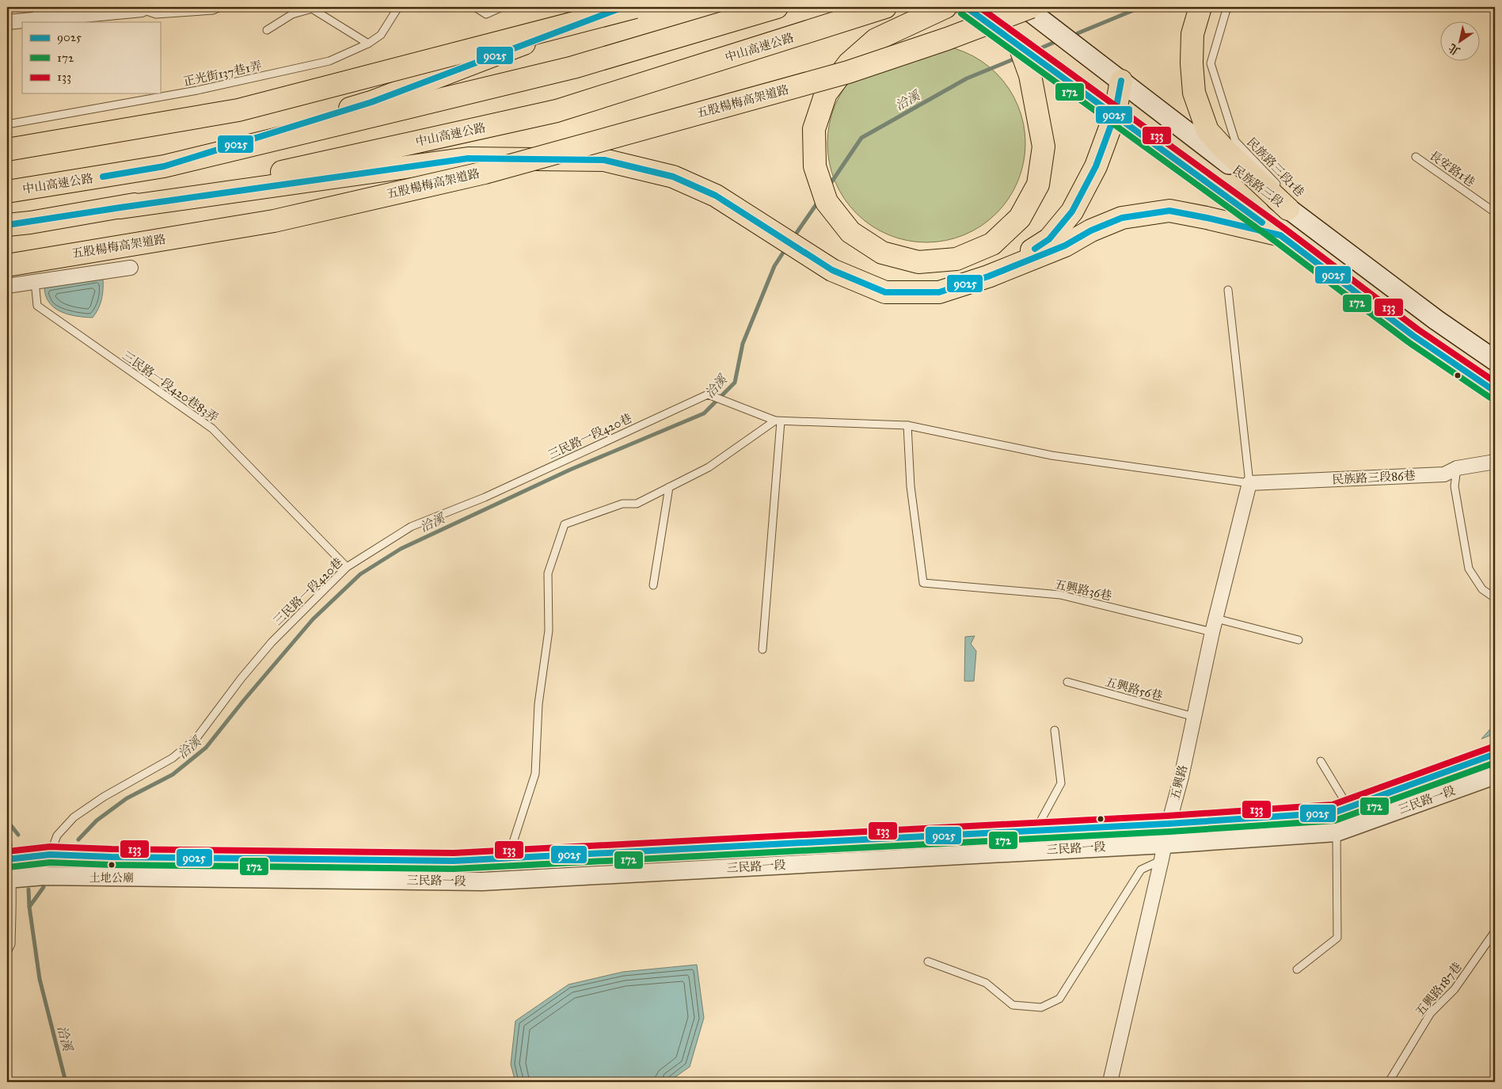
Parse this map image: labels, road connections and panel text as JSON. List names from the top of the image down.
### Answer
{
  "streets": {
    "highway": ["中山高速公路", "五股楊梅高架道路"],
    "main road": ["民族路三段"],
    "street": ["民族路三段86巷", "五興路", "三民路一段"],
    "lane": [
      "正光街137巷1弄",
      "民族路三段1巷",
      "長安路1巷",
      "三民路一段420巷83弄",
      "三民路一段420巷",
      "五興路36巷",
      "五興路56巷",
      "五興路187巷"
    ]
  },
  "crossings": [
    ["三民路一段420巷83弄", "三民路一段420巷"],
    ["三民路一段420巷", "三民路一段"],
    ["民族路三段86巷", "五興路"],
    ["五興路36巷", "五興路"],
    ["五興路56巷", "五興路"],
    ["五興路", "三民路一段"]
  ],
  "water": ["洽溪"],
  "places": ["土地公廟"],
  "lines": ["transit line 9025", "transit line 133", "transit line 172"],
  "legend": ["9025", "172", "133"],
  "north": "bottom left"
}
